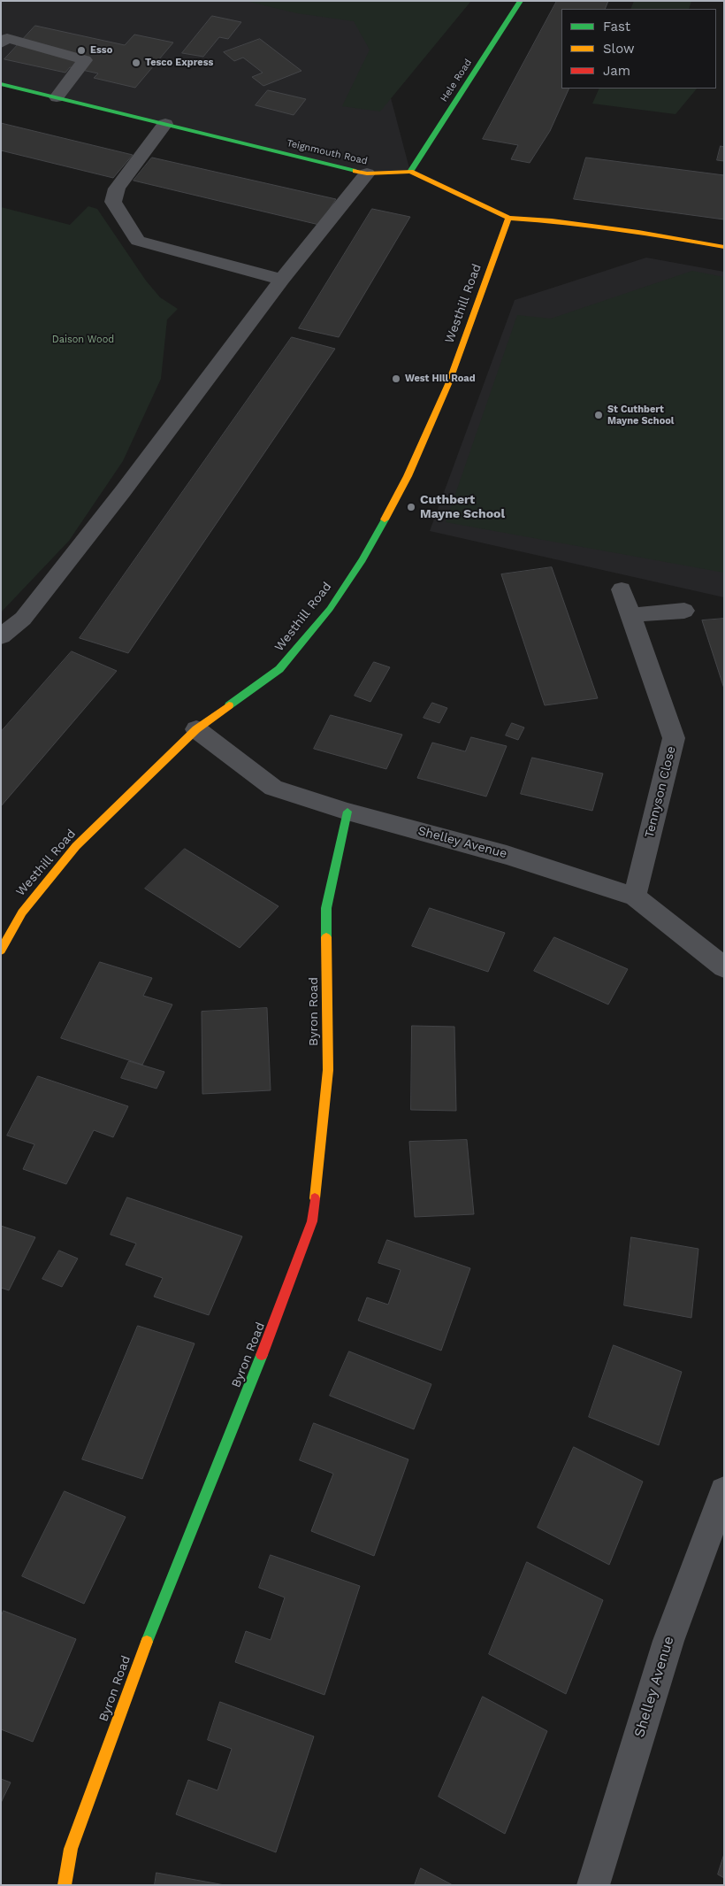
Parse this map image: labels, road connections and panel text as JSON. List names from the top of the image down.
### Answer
{
  "streets": {
    "street": [
      "Hele Road",
      "Teignmouth Road",
      "Westhill Road",
      "Tennyson Close",
      "Shelley Avenue",
      "Byron Road"
    ]
  },
  "crossings": [
    ["Hele Road", "Teignmouth Road"],
    ["Teignmouth Road", "Westhill Road"],
    ["Westhill Road", "Shelley Avenue"],
    ["Tennyson Close", "Shelley Avenue"],
    ["Shelley Avenue", "Byron Road"]
  ],
  "parks": ["Daison Wood"],
  "places": [
    "Esso",
    "Tesco Express",
    "West Hill Road",
    "St Cuthbert Mayne School",
    "Cuthbert Mayne School"
  ],
  "legend": ["Fast", "Slow", "Jam"]
}
